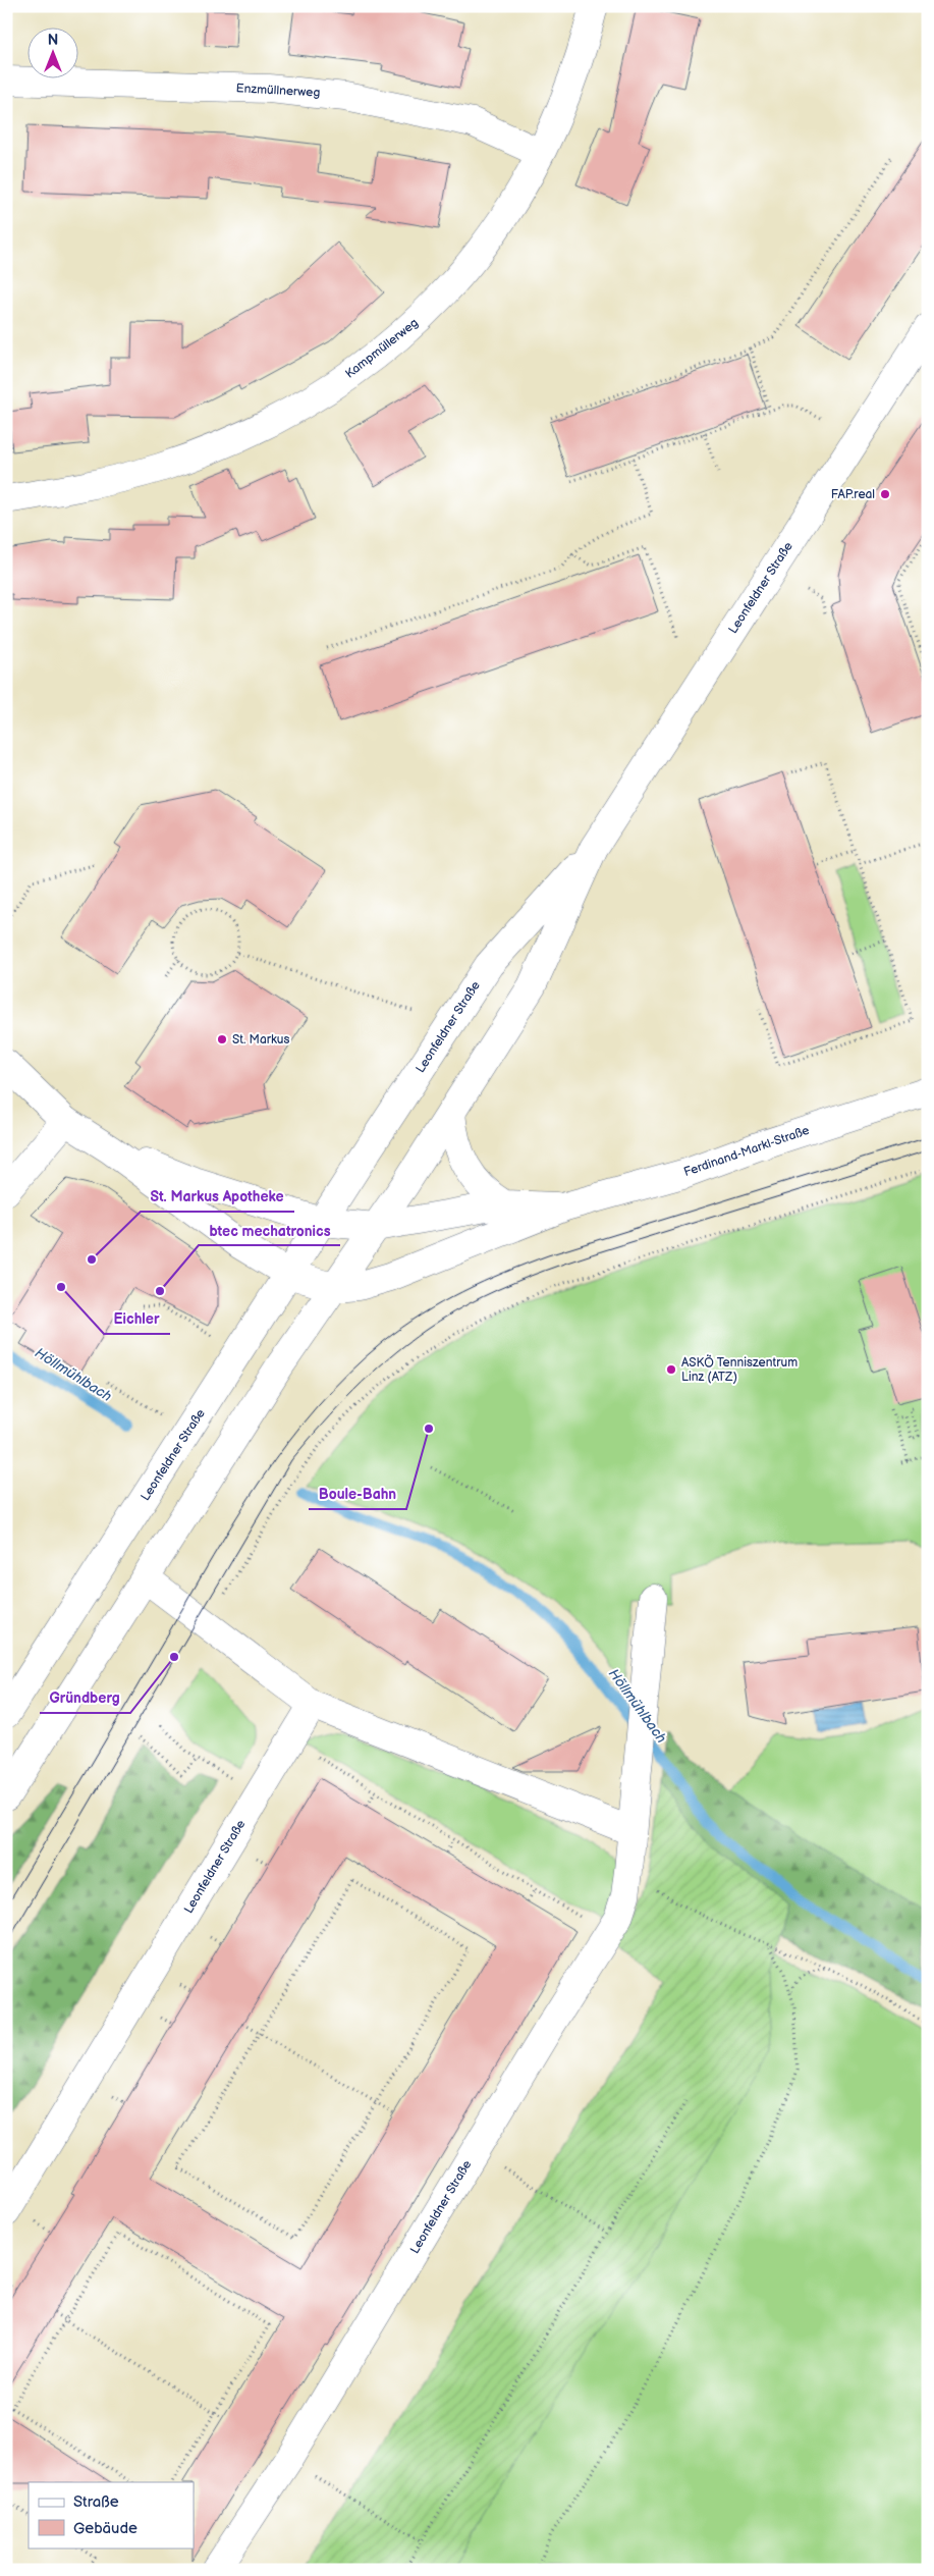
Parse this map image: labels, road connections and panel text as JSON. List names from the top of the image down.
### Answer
{
  "streets": {
    "street": [
      "Enzmüllnerweg",
      "Kampmüllerweg",
      "Leonfeldner Straße",
      "Ferdinand-Markl-Straße"
    ]
  },
  "crossings": [
    ["Enzmüllnerweg", "Kampmüllerweg"],
    ["Leonfeldner Straße", "Ferdinand-Markl-Straße"]
  ],
  "water": ["Höllmühlbach"],
  "places": [
    "FAP.real",
    "St. Markus",
    "St. Markus Apotheke",
    "Eichler",
    "btec mechatronics",
    "ASKÖ Tenniszentrum Linz (ATZ)",
    "Boule-Bahn",
    "Gründberg"
  ],
  "legend": ["Straße", "Gebäude"],
  "north": "top"
}
